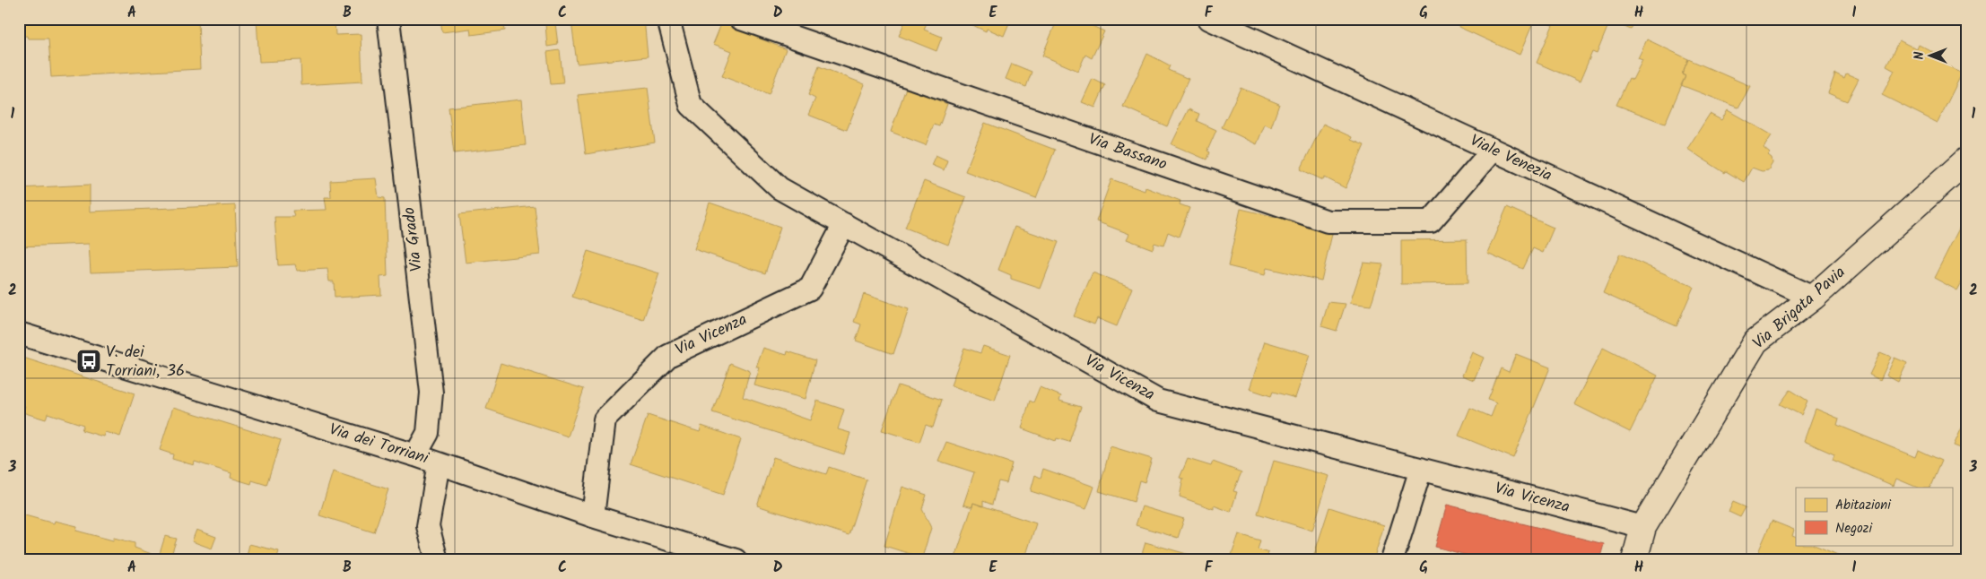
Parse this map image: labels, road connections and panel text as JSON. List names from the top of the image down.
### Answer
{
  "streets": {
    "street": [
      "Via Bassano",
      "Viale Venezia",
      "Via Grado",
      "Via Brigata Pavia",
      "Via Vicenza",
      "Via dei Torriani"
    ]
  },
  "crossings": [
    ["Via Bassano", "Viale Venezia"],
    ["Viale Venezia", "Via Brigata Pavia"],
    ["Via Grado", "Via dei Torriani"],
    ["Via Brigata Pavia", "Via Vicenza"],
    ["Via Vicenza", "Via dei Torriani"]
  ],
  "places": {
    "bus stop": ["V. dei Torriani, 36"]
  },
  "legend": ["Abitazioni", "Negozi"],
  "north": "left",
  "grid": {
    "columns": [
      "A",
      "B",
      "C",
      "D",
      "E",
      "F",
      "G",
      "H",
      "I"
    ],
    "rows": ["1", "2", "3"]
  }
}
